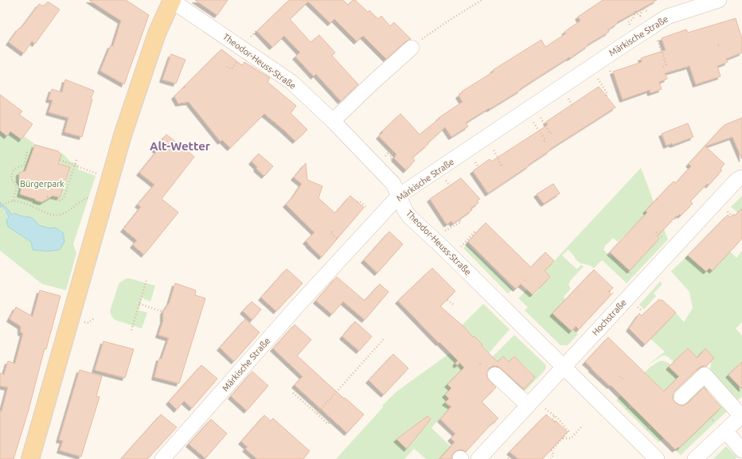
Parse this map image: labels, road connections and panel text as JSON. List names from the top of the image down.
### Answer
{
  "streets": {
    "street": ["Märkische Straße", "Theodor-Heuss-Straße", "Hochstraße"]
  },
  "crossings": [
    ["Märkische Straße", "Theodor-Heuss-Straße"],
    ["Theodor-Heuss-Straße", "Hochstraße"]
  ],
  "districts": ["Alt-Wetter"],
  "parks": ["Bürgerpark"]
}
